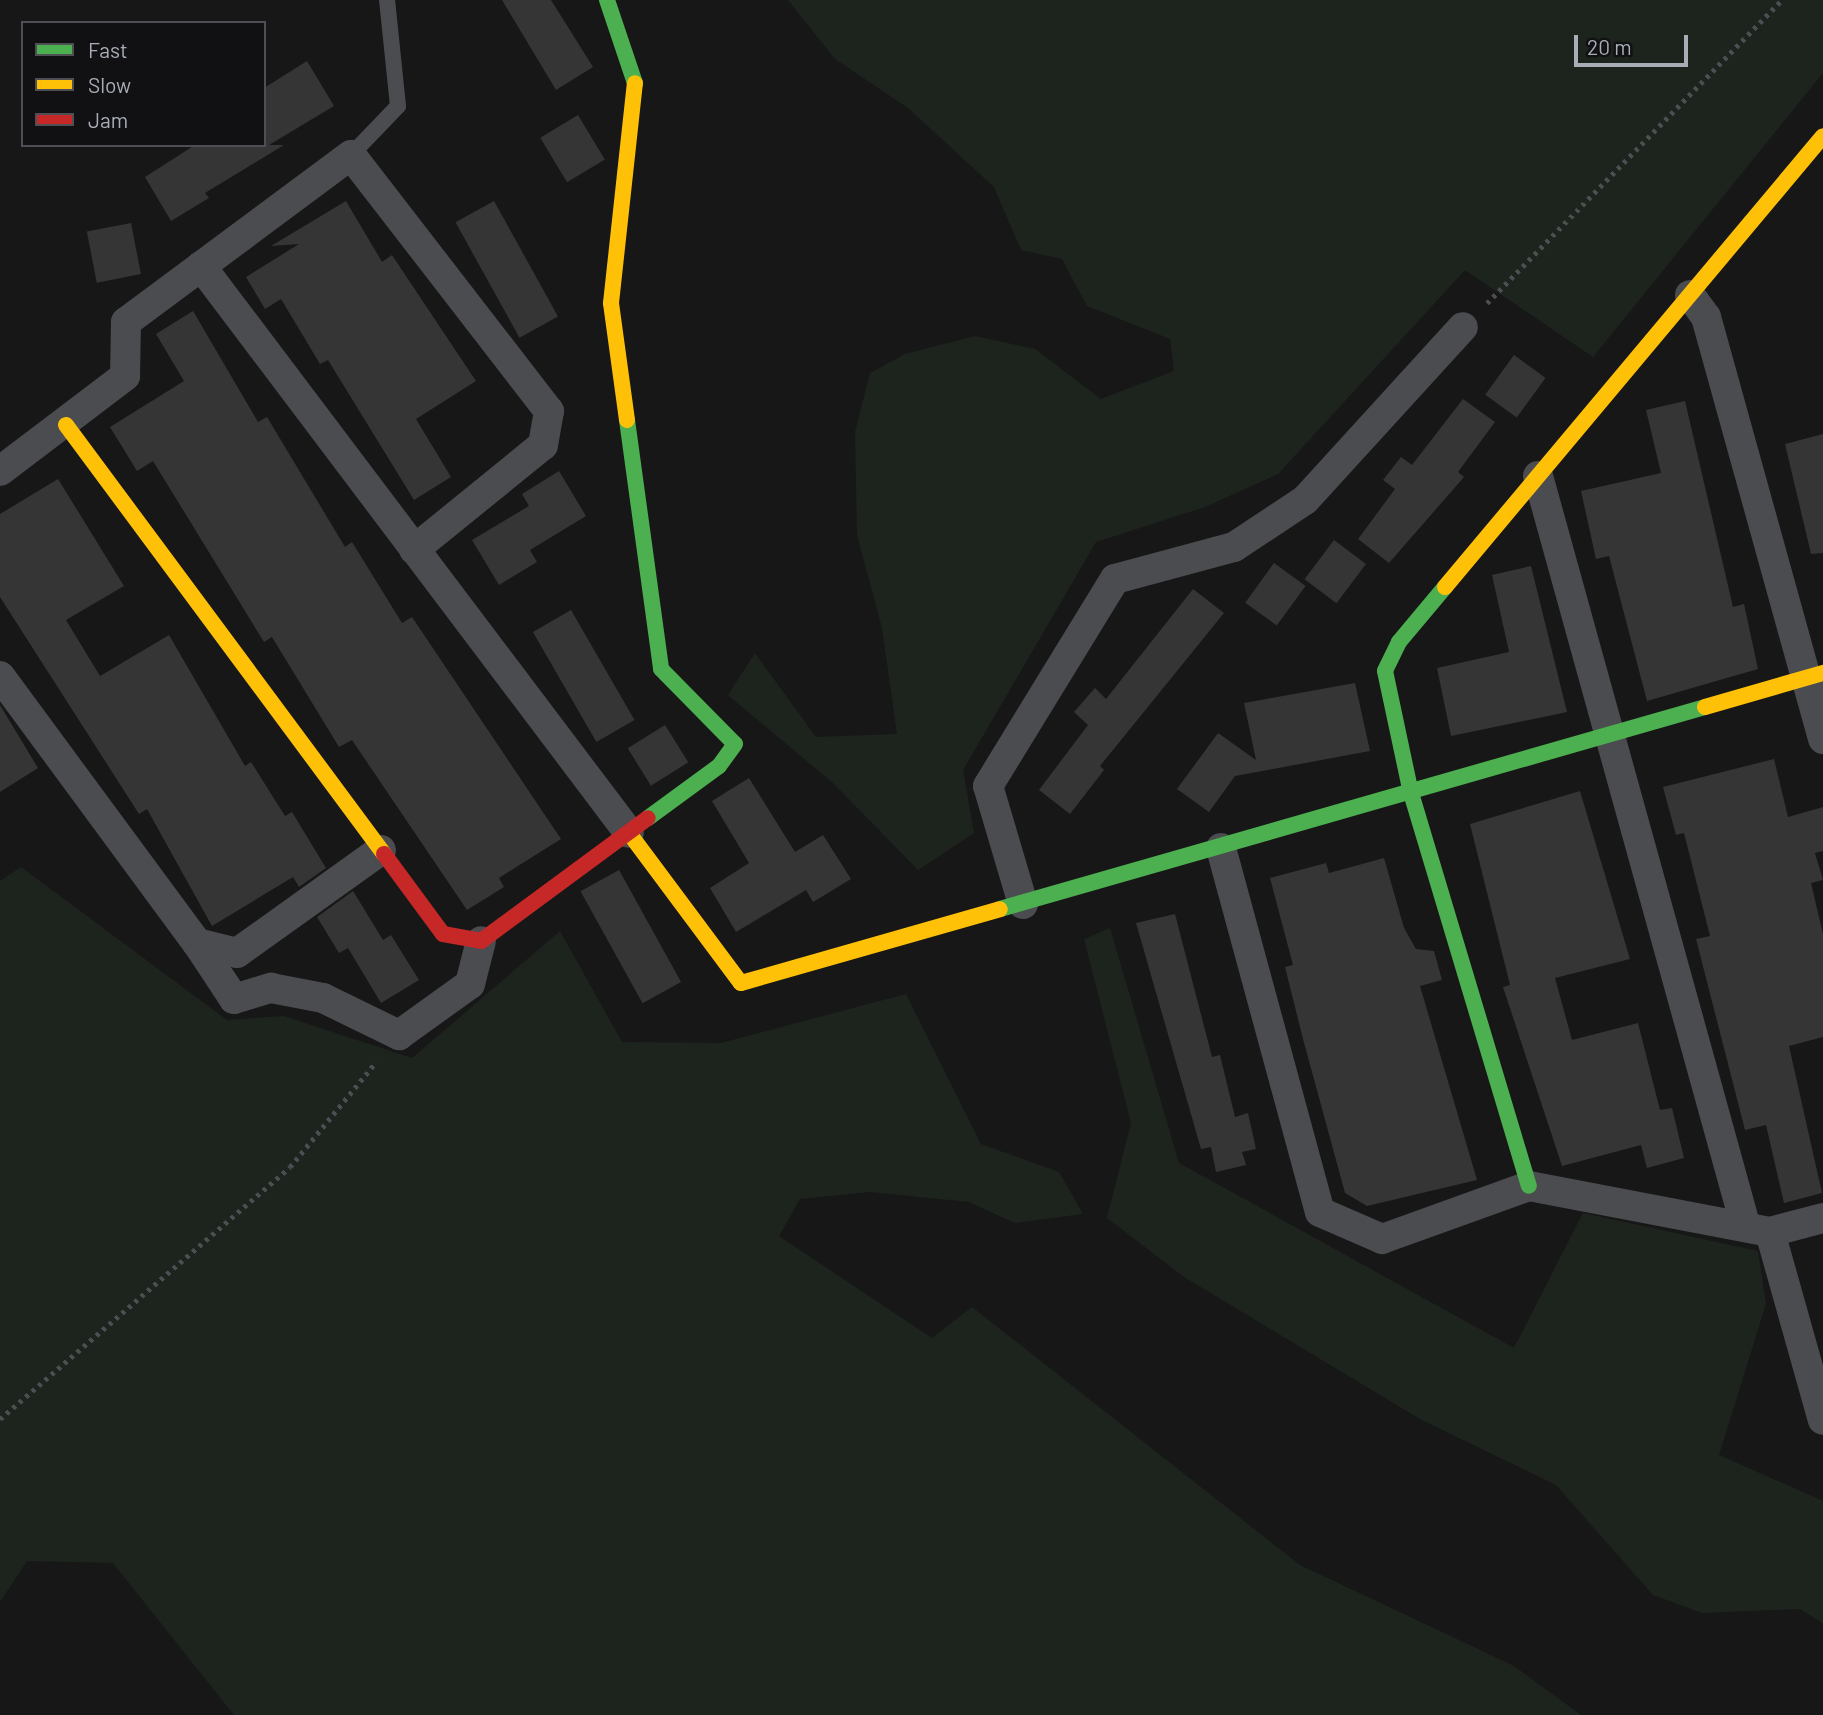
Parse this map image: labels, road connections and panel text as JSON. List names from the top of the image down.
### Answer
{
  "legend": ["Fast", "Slow", "Jam"],
  "scale_bar": "20 m"
}
